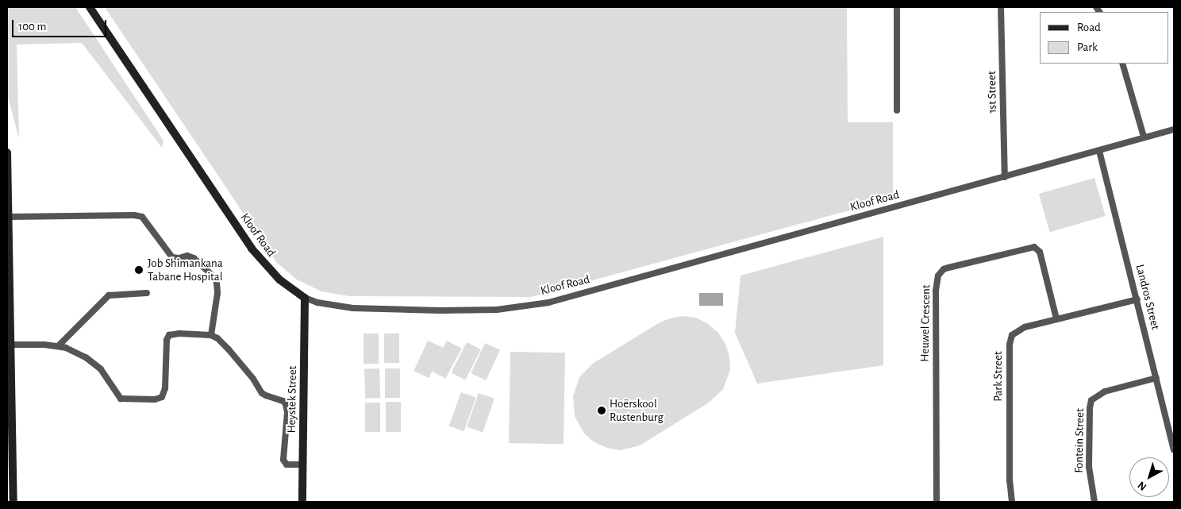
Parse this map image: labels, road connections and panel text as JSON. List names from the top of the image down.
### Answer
{
  "streets": {
    "street": [
      "1st Street",
      "Kloof Road",
      "Landros Street",
      "Heuwel Crescent",
      "Park Street",
      "Heystek Street",
      "Fontein Street"
    ]
  },
  "crossings": [
    ["1st Street", "Kloof Road"],
    ["Kloof Road", "Landros Street"],
    ["Kloof Road", "Heystek Street"],
    ["Landros Street", "Park Street"],
    ["Landros Street", "Fontein Street"],
    ["Heuwel Crescent", "Park Street"]
  ],
  "places": ["Job Shimankana Tabane Hospital", "Hoërskool Rustenburg"],
  "legend": ["Road", "Park"],
  "scale_bar": "100 m",
  "north": "bottom left"
}
